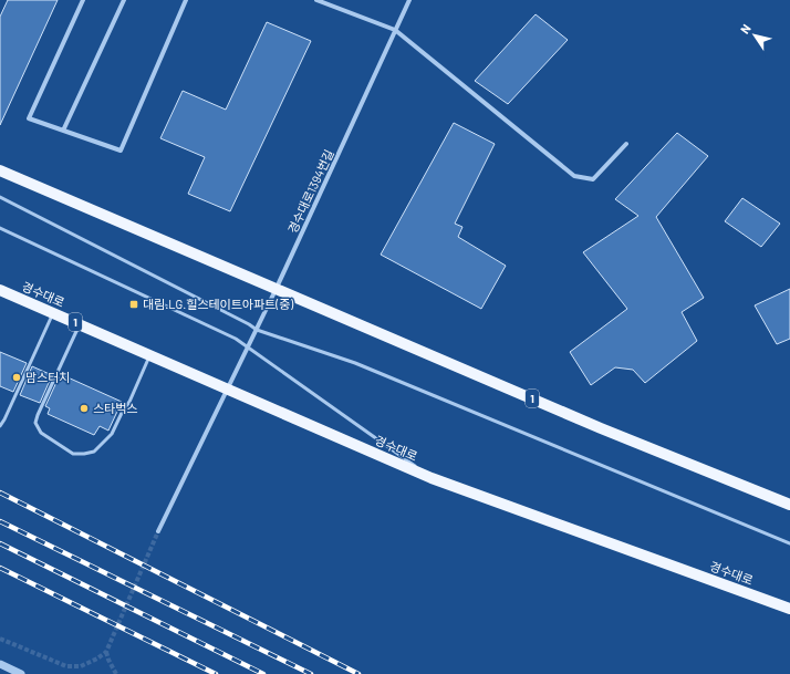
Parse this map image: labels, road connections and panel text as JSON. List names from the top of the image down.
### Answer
{
  "streets": {
    "main road": ["경수대로", "1"],
    "street": ["경수대로1394번길"]
  },
  "crossings": [
    ["경수대로1394번길", "경수대로"],
    ["경수대로1394번길", "1"]
  ],
  "places": {
    "transit": ["대림.LG.힐스테이트아파트(중)"],
    "other": ["맘스터치", "스타벅스"]
  },
  "north": "top left"
}
